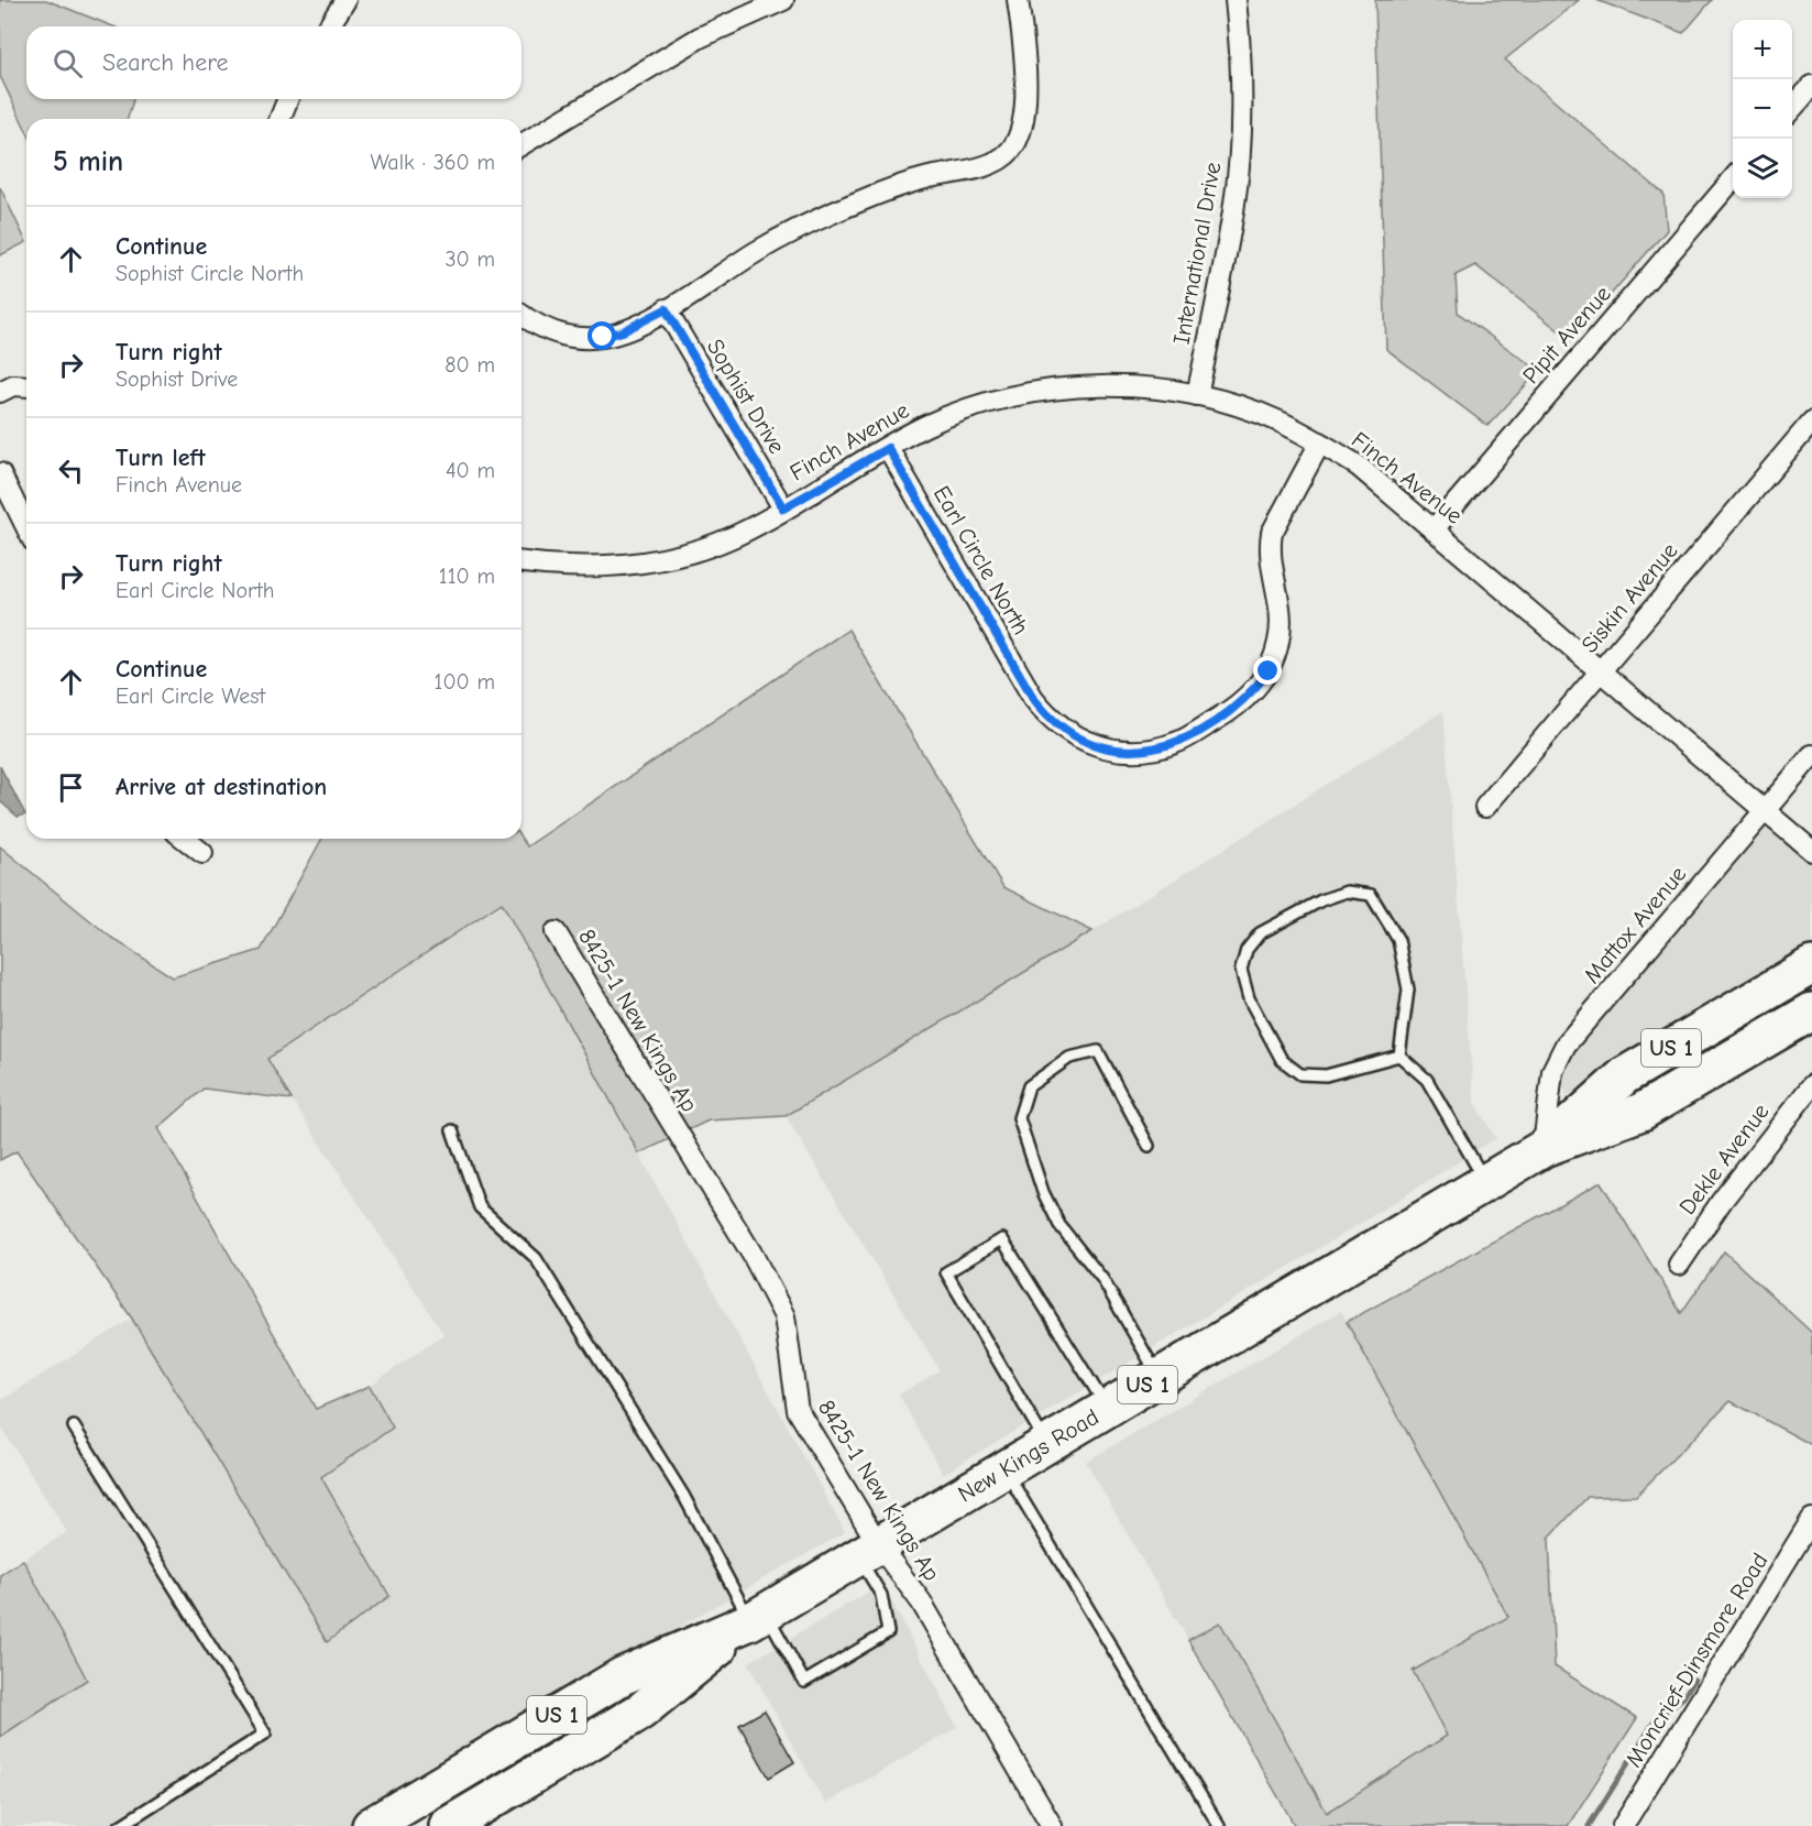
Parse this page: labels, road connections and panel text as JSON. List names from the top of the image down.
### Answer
{
  "streets": {
    "highway": ["US 1", "New Kings Road"],
    "street": [
      "International Drive",
      "Pipit Avenue",
      "Sophist Drive",
      "Finch Avenue",
      "Earl Circle North",
      "Siskin Avenue",
      "Mattox Avenue",
      "8425-1 New Kings Ap",
      "Dekle Avenue",
      "Moncrief-Dinsmore Road"
    ]
  },
  "crossings": [
    ["International Drive", "Finch Avenue"],
    ["Pipit Avenue", "Finch Avenue"],
    ["Sophist Drive", "Finch Avenue"],
    ["Finch Avenue", "Earl Circle North"],
    ["Finch Avenue", "Siskin Avenue"],
    ["Finch Avenue", "Mattox Avenue"],
    ["Mattox Avenue", "New Kings Road"],
    ["8425-1 New Kings Ap", "New Kings Road"]
  ],
  "page": {
    "map_buttons": ["+", "−"],
    "search": "Search here",
    "heading": ["5 min", "Walk · 360 m"],
    "list": [
      ["Continue", "Sophist Circle North", "30 m"],
      ["Turn right", "Sophist Drive", "80 m"],
      ["Turn left", "Finch Avenue", "40 m"],
      ["Turn right", "Earl Circle North", "110 m"],
      ["Continue", "Earl Circle West", "100 m"],
      "Arrive at destination"
    ]
  }
}
